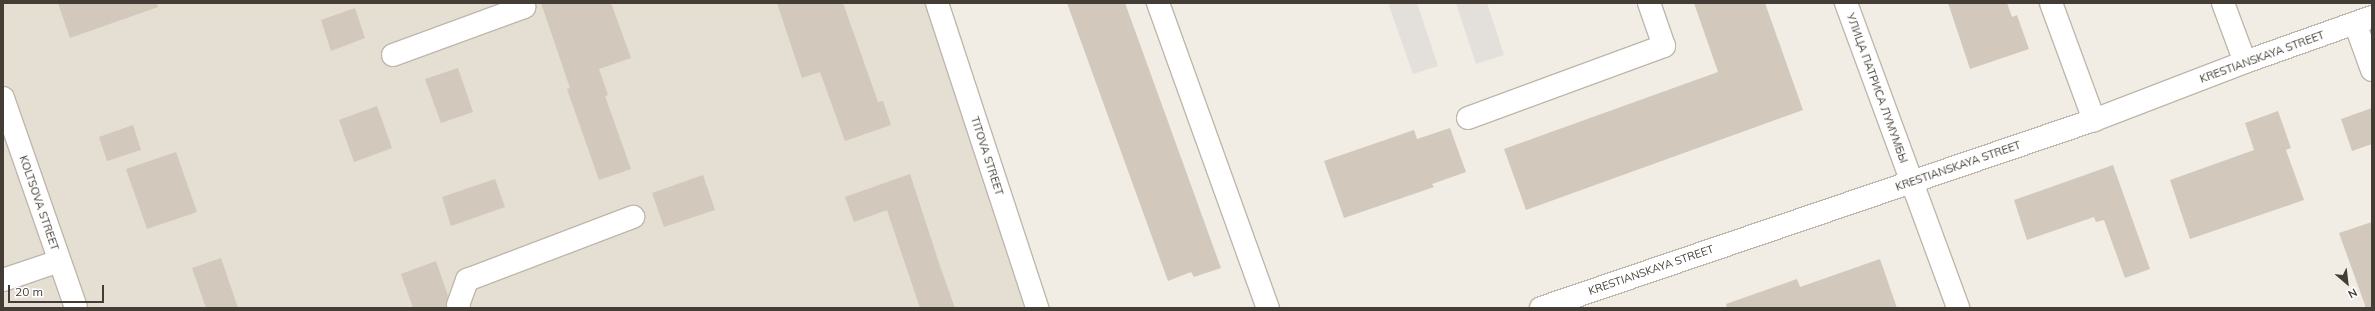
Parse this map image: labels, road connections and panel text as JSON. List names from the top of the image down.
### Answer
{
  "streets": {
    "street": [
      "KRESTIANSKAYA STREET",
      "УЛИЦА ПАТРИСА ЛУМУМБЫ",
      "TITOVA STREET",
      "KOLTSOVA STREET"
    ]
  },
  "crossings": [
    ["KRESTIANSKAYA STREET", "УЛИЦА ПАТРИСА ЛУМУМБЫ"]
  ],
  "scale_bar": "20 m",
  "north": "bottom right"
}
